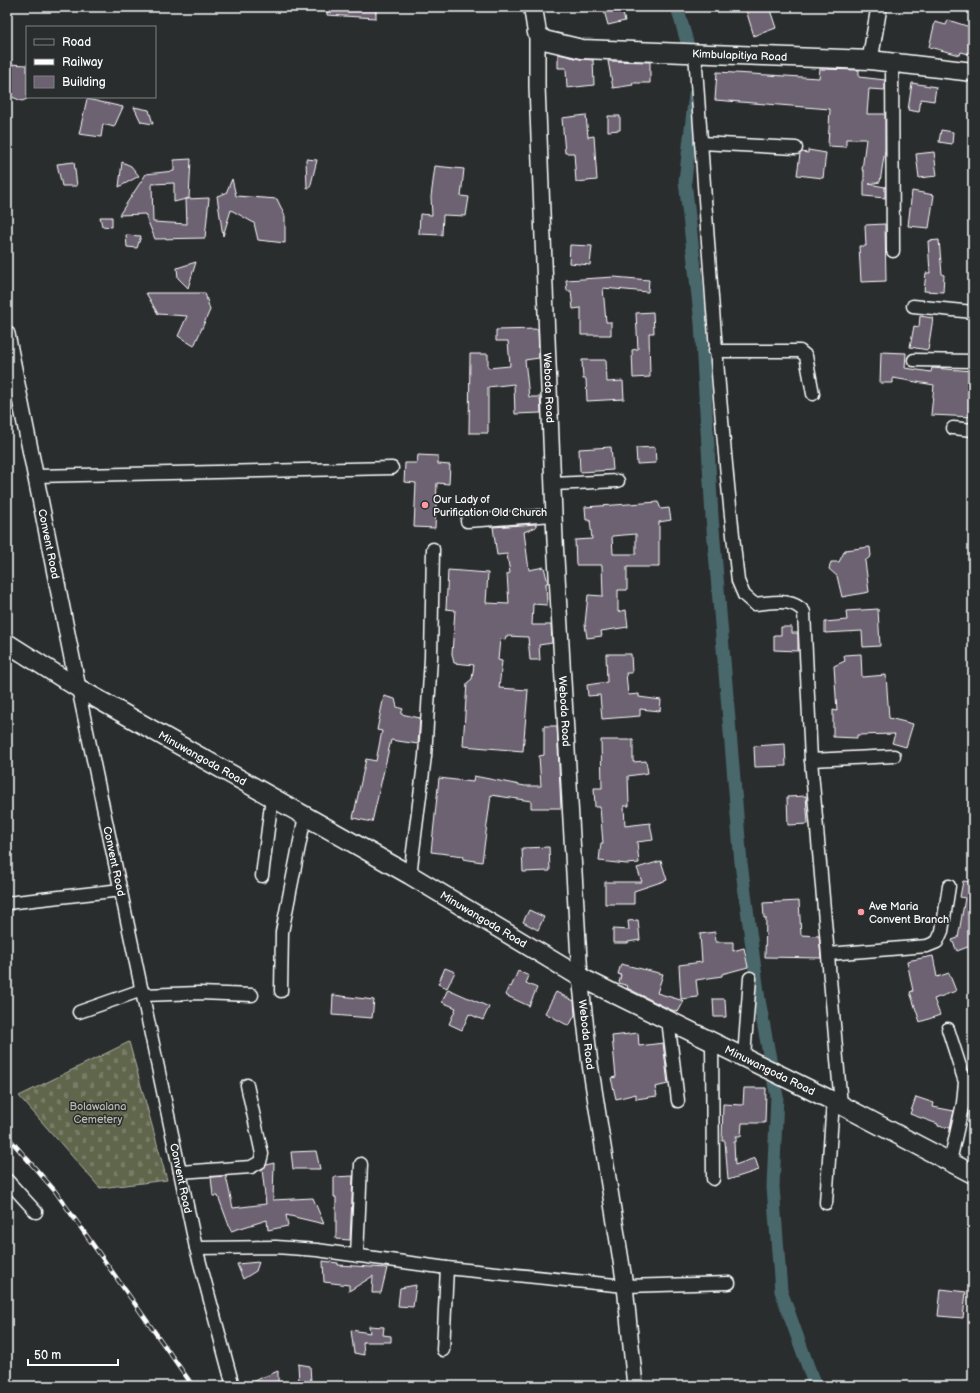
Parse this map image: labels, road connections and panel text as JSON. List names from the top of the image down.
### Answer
{
  "streets": {
    "main road": ["Kimbulapitiya Road", "Minuwangoda Road"],
    "street": ["Weboda Road", "Convent Road"]
  },
  "crossings": [
    ["Kimbulapitiya Road", "Weboda Road"],
    ["Weboda Road", "Minuwangoda Road"],
    ["Convent Road", "Minuwangoda Road"]
  ],
  "parks": ["Bolawalana Cemetery"],
  "places": ["Our Lady of Purification Old Church", "Ave Maria Convent Branch"],
  "legend": ["Road", "Railway", "Building"],
  "scale_bar": "50 m"
}
